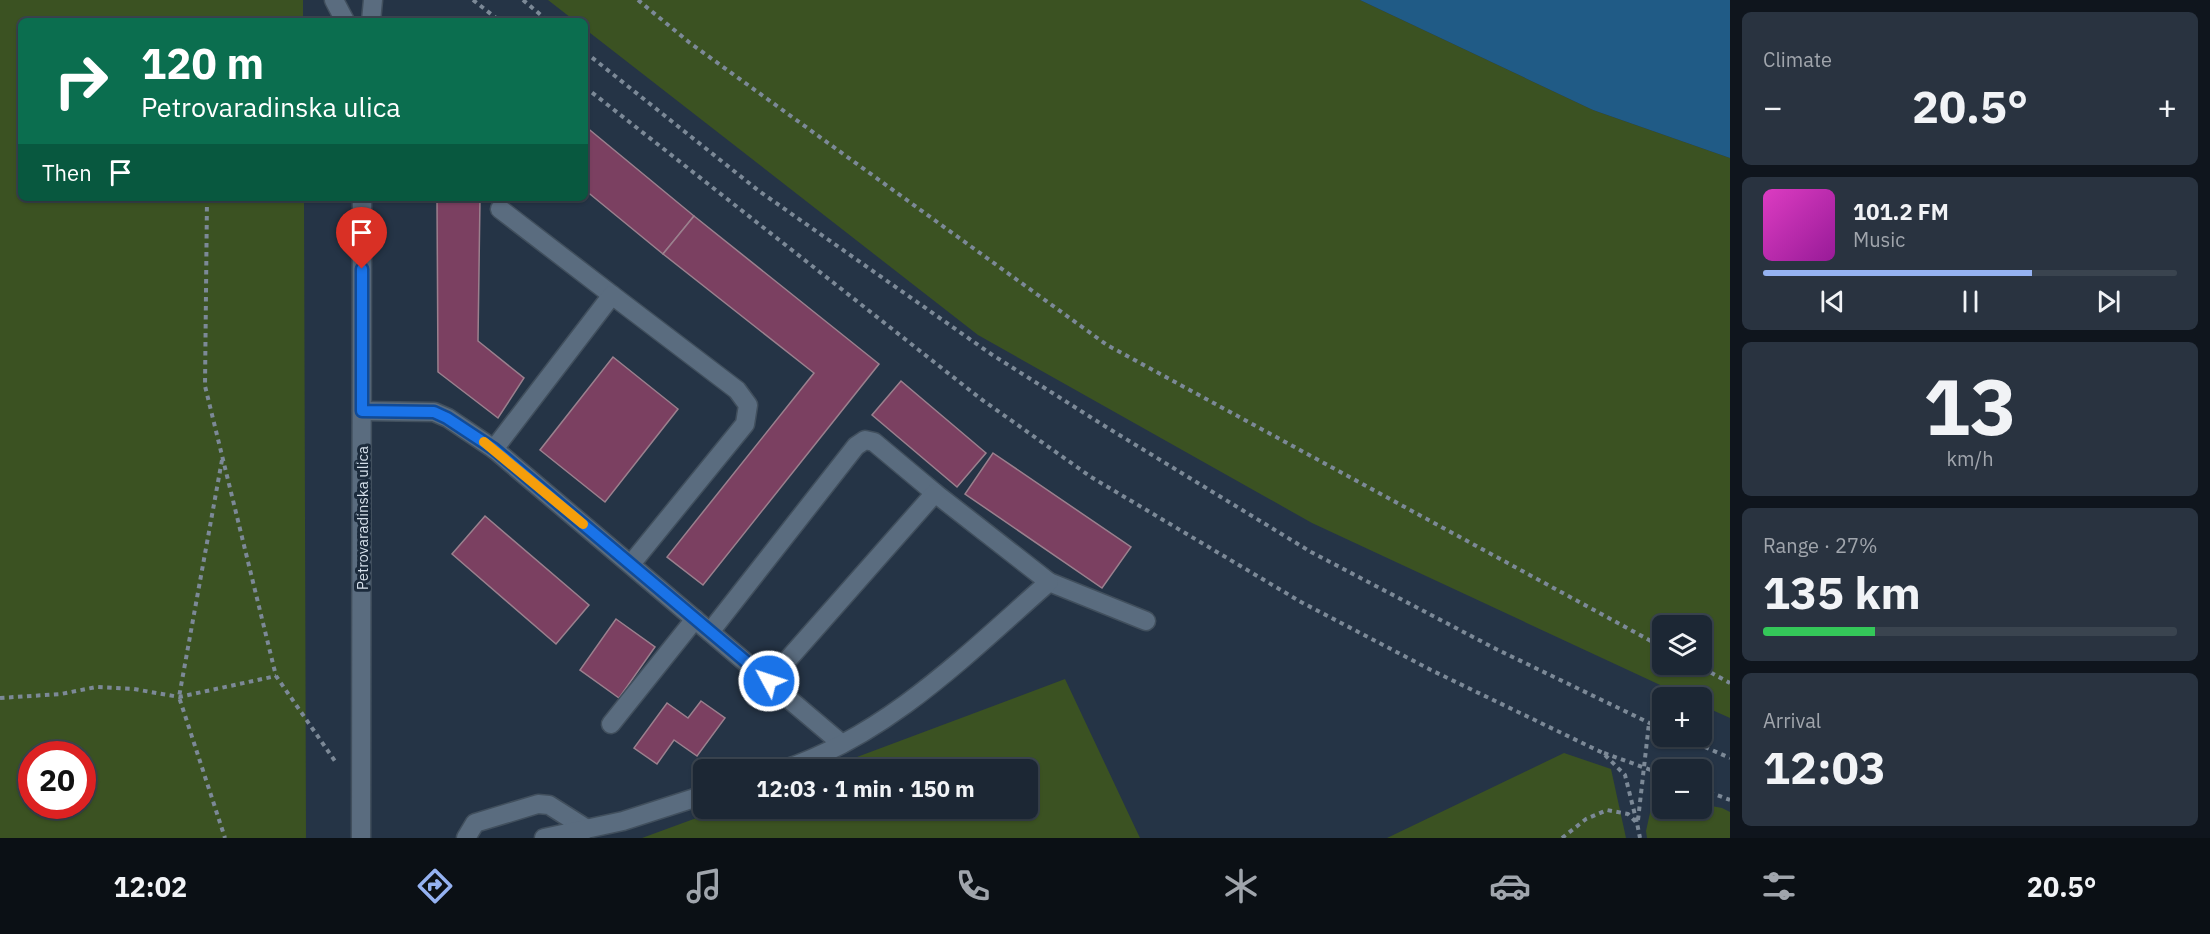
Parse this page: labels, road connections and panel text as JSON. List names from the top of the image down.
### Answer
{
  "streets": {
    "street": ["Petrovaradinska ulica"]
  },
  "page": {
    "tile": [
      "Climate",
      ["13", "km/h"],
      ["Range · 27%", "135 km"],
      ["Arrival", "12:03"]
    ],
    "turn": ["120 m", "Petrovaradinska ulica"],
    "heat": ["−", "20.5°", "+"],
    "then": "Then",
    "song": ["101.2 FM", "Music"],
    "map_buttons": ["+", "−"],
    "limit": "20",
    "trip": "12:03 · 1 min · 150 m",
    "tabs": ["12:02", "20.5°"]
  }
}
